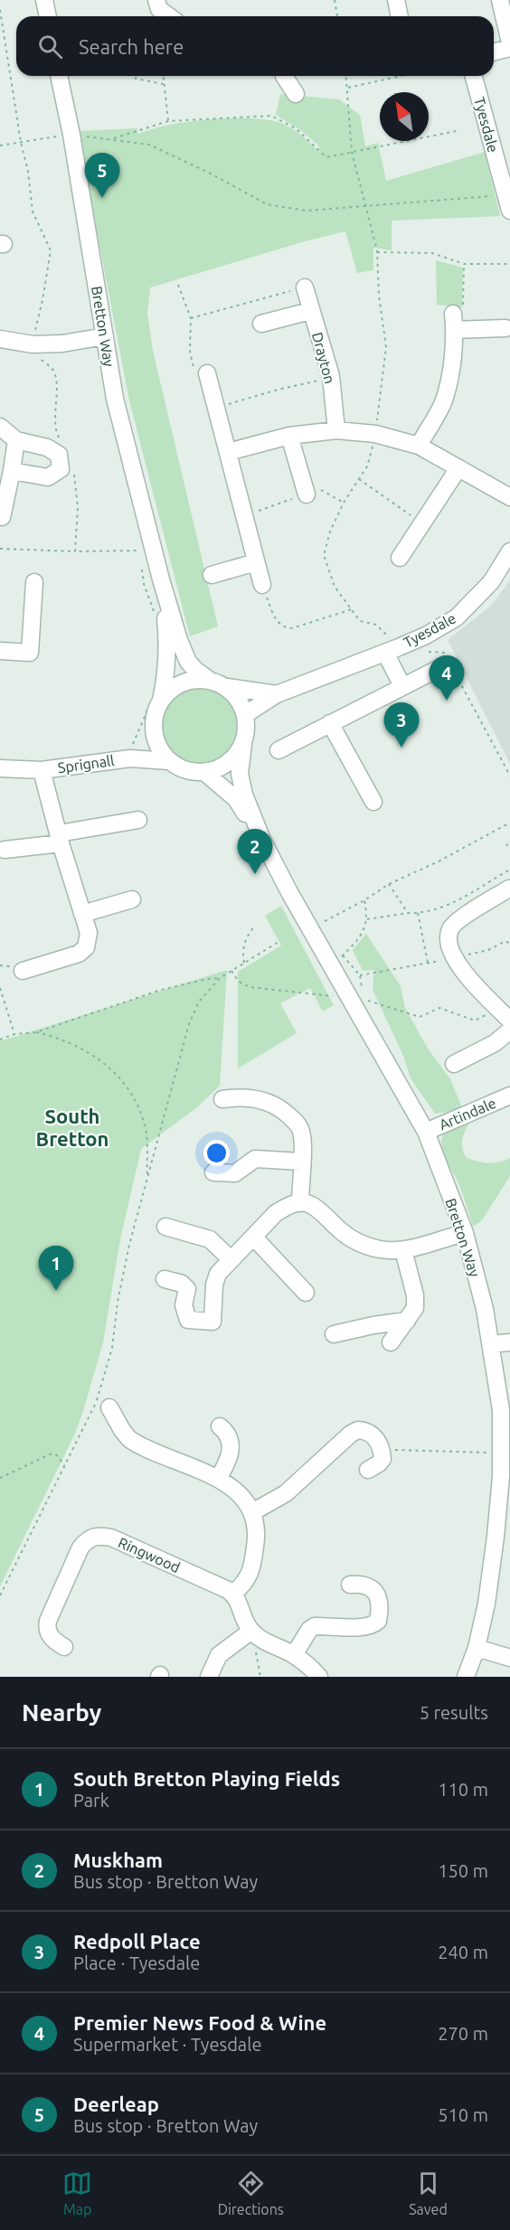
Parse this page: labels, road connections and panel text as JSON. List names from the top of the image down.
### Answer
{
  "streets": {
    "street": [
      "Tyesdale",
      "Bretton Way",
      "Drayton",
      "Sprignall",
      "Artindale",
      "Ringwood"
    ]
  },
  "crossings": [
    ["Tyesdale", "Bretton Way"],
    ["Tyesdale", "Sprignall"],
    ["Bretton Way", "Sprignall"],
    ["Bretton Way", "Artindale"]
  ],
  "districts": ["South Bretton"],
  "north": "top left",
  "page": {
    "search": "Search here",
    "pins": [
      "5",
      "4",
      "3",
      "2",
      "1"
    ],
    "heading": ["Nearby", "5 results"],
    "list": [
      {
        "mark": "1",
        "name": "South Bretton Playing Fields",
        "note": "Park",
        "value": "110 m"
      },
      {
        "mark": "2",
        "name": "Muskham",
        "note": "Bus stop · Bretton Way",
        "value": "150 m"
      },
      {
        "mark": "3",
        "name": "Redpoll Place",
        "note": "Place · Tyesdale",
        "value": "240 m"
      },
      {
        "mark": "4",
        "name": "Premier News Food & Wine",
        "note": "Supermarket · Tyesdale",
        "value": "270 m"
      },
      {
        "mark": "5",
        "name": "Deerleap",
        "note": "Bus stop · Bretton Way",
        "value": "510 m"
      }
    ],
    "nav": ["Map", "Directions", "Saved"]
  }
}
